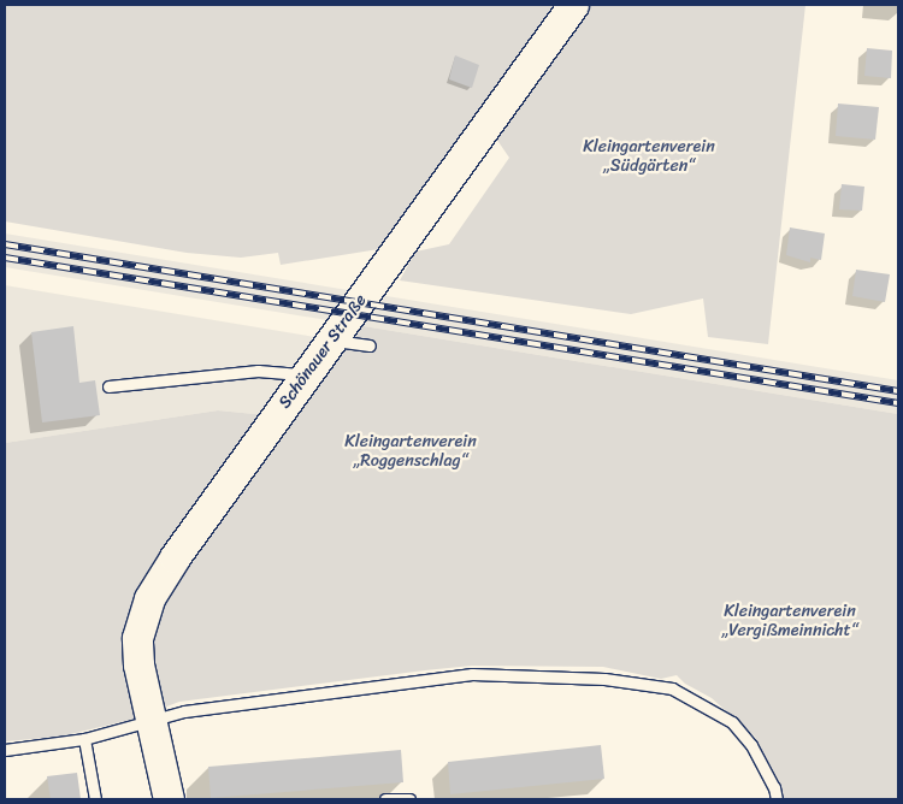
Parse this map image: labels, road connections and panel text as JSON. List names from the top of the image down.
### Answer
{
  "streets": {
    "street": ["Schönauer Straße"]
  },
  "parks": ["Kleingartenverein „Südgärten“", "Kleingartenverein „Roggenschlag“", "Kleingartenverein „Vergißmeinnicht“"]
}
